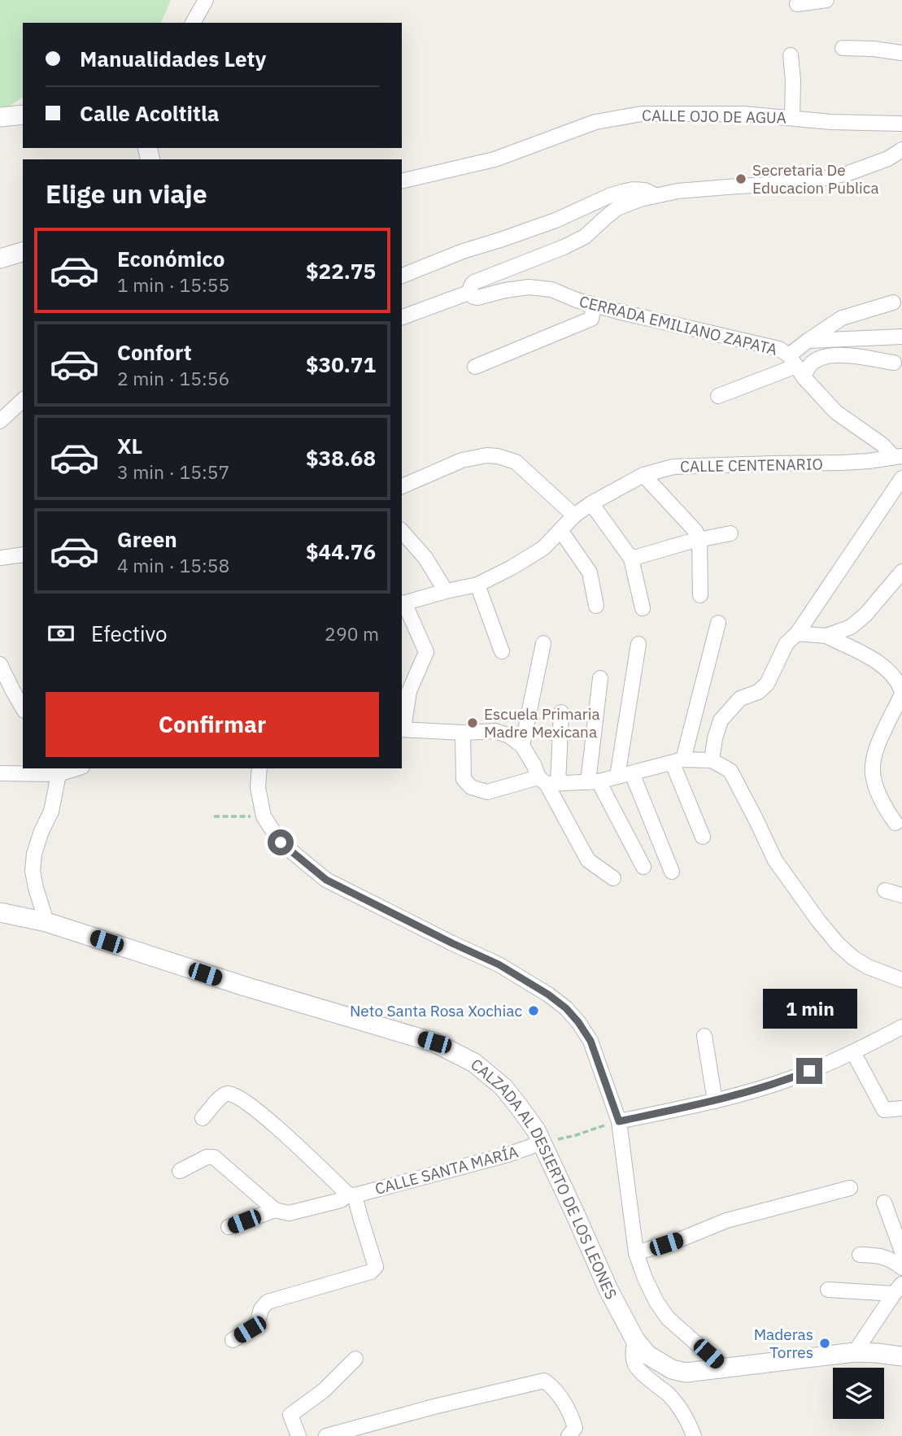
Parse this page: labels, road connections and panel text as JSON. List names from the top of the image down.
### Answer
{
  "streets": {
    "street": [
      "CALLE OJO DE AGUA",
      "CERRADA EMILIANO ZAPATA",
      "CALLE CENTENARIO",
      "CALLE SANTA MARÍA",
      "CALZADA AL DESIERTO DE LOS LEONES"
    ]
  },
  "crossings": [
    ["CERRADA EMILIANO ZAPATA", "CALLE CENTENARIO"],
    ["CALLE SANTA MARÍA", "CALZADA AL DESIERTO DE LOS LEONES"]
  ],
  "places": [
    "Secretaria De Educacion Publica",
    "Escuela Primaria Madre Mexicana",
    "Neto Santa Rosa Xochiac",
    "Maderas Torres"
  ],
  "page": {
    "banner": ["Manualidades Lety", "Calle Acoltitla"],
    "heading": "Elige un viaje",
    "list": [
      {
        "name": "Económico",
        "note": "1 min · 15:55",
        "value": "$22.75"
      },
      {
        "name": "Confort",
        "note": "2 min · 15:56",
        "value": "$30.71"
      },
      {
        "name": "XL",
        "note": "3 min · 15:57",
        "value": "$38.68"
      },
      {
        "name": "Green",
        "note": "4 min · 15:58",
        "value": "$44.76"
      }
    ],
    "pay": ["Efectivo", "290 m"],
    "buttons": "Confirmar",
    "bubble": "1 min"
  }
}
